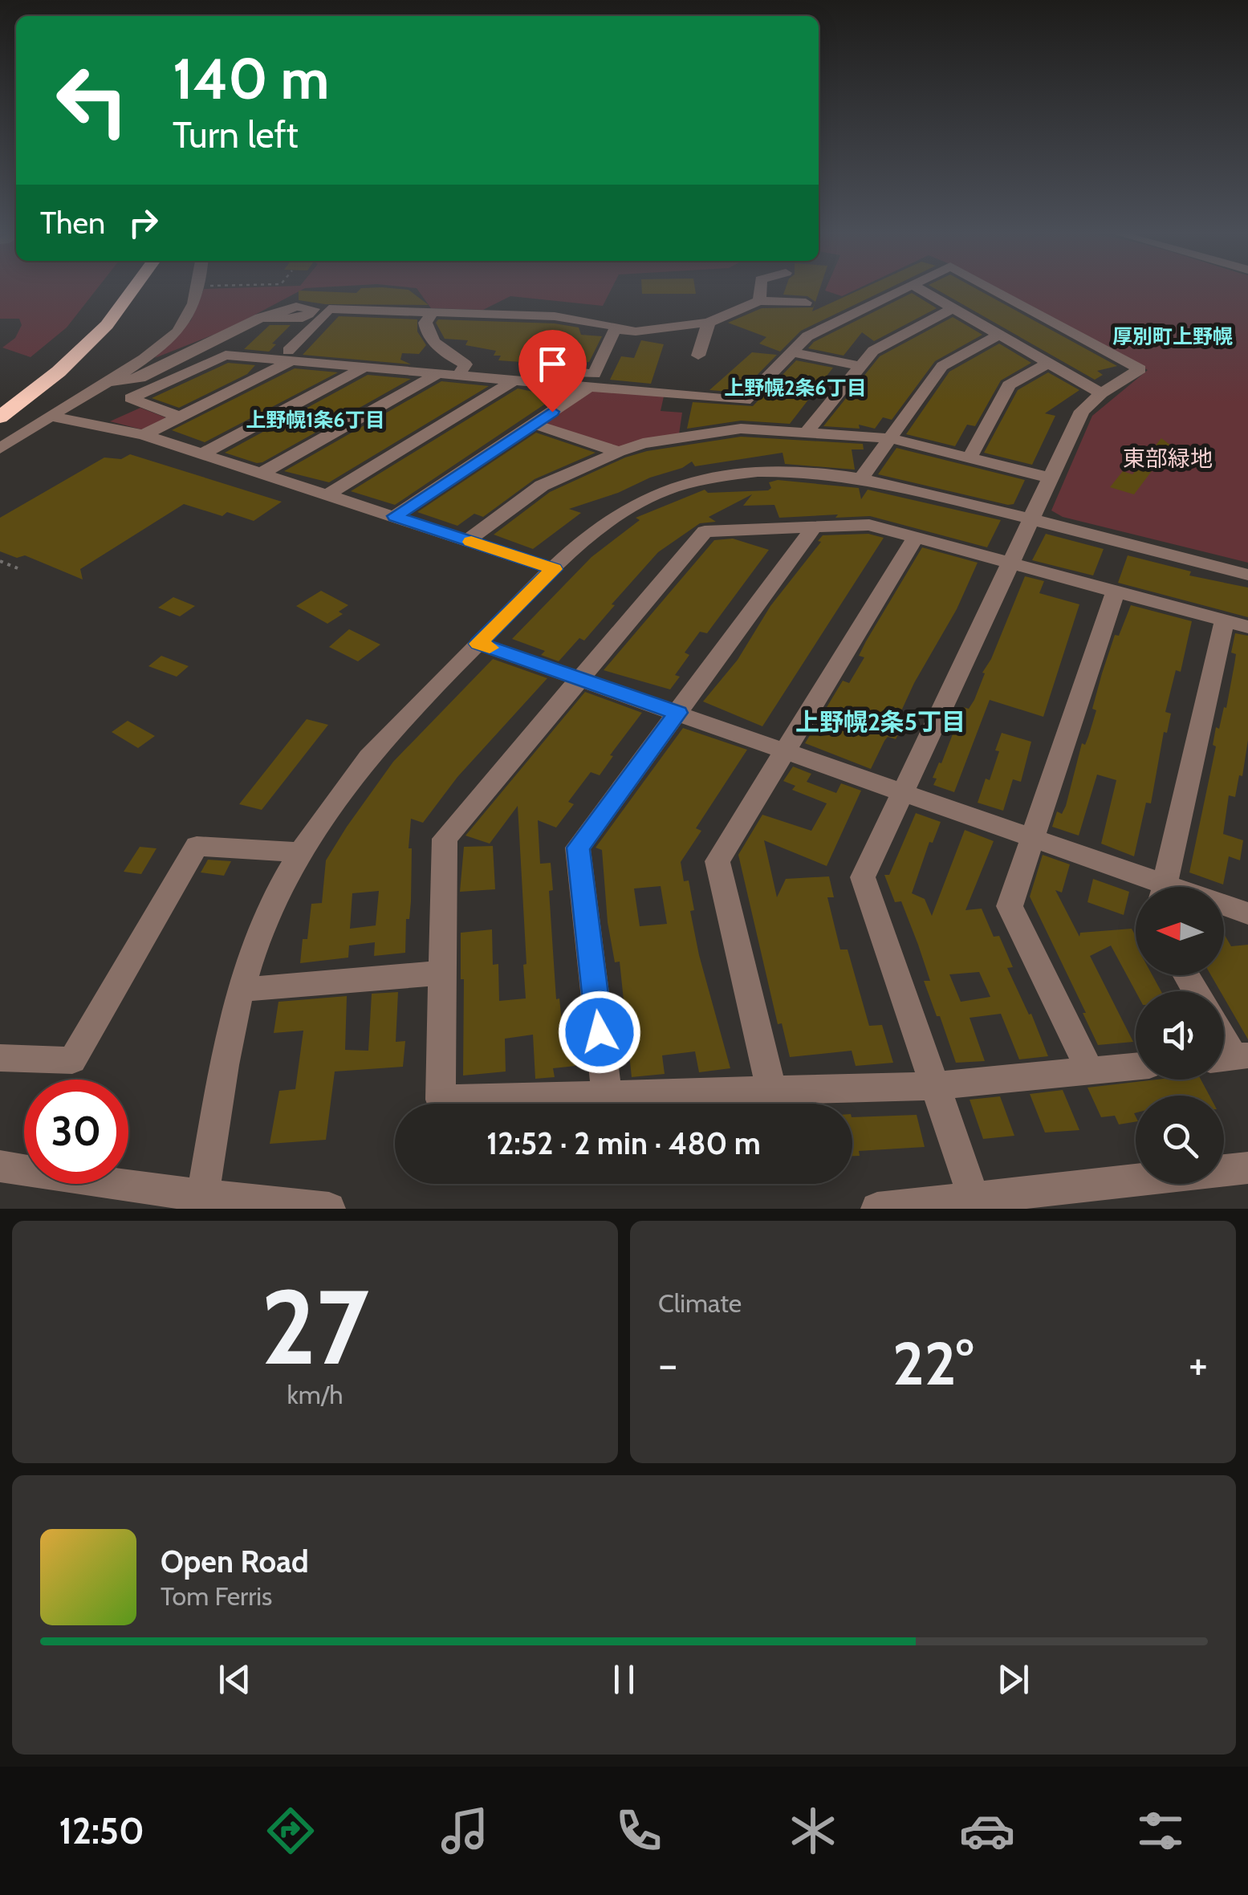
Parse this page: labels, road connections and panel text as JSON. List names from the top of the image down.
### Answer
{
  "districts": [
    "厚別町上野幌",
    "上野幌2条6丁目",
    "上野幌1条6丁目",
    "上野幌2条5丁目"
  ],
  "parks": ["東部緑地"],
  "north": "left",
  "page": {
    "turn": ["140 m", "Turn left"],
    "then": "Then",
    "limit": "30",
    "trip": "12:52 · 2 min · 480 m",
    "tile": [
      ["27", "km/h"],
      "Climate"
    ],
    "heat": ["−", "22°", "+"],
    "song": ["Open Road", "Tom Ferris"],
    "tabs": "12:50"
  }
}
